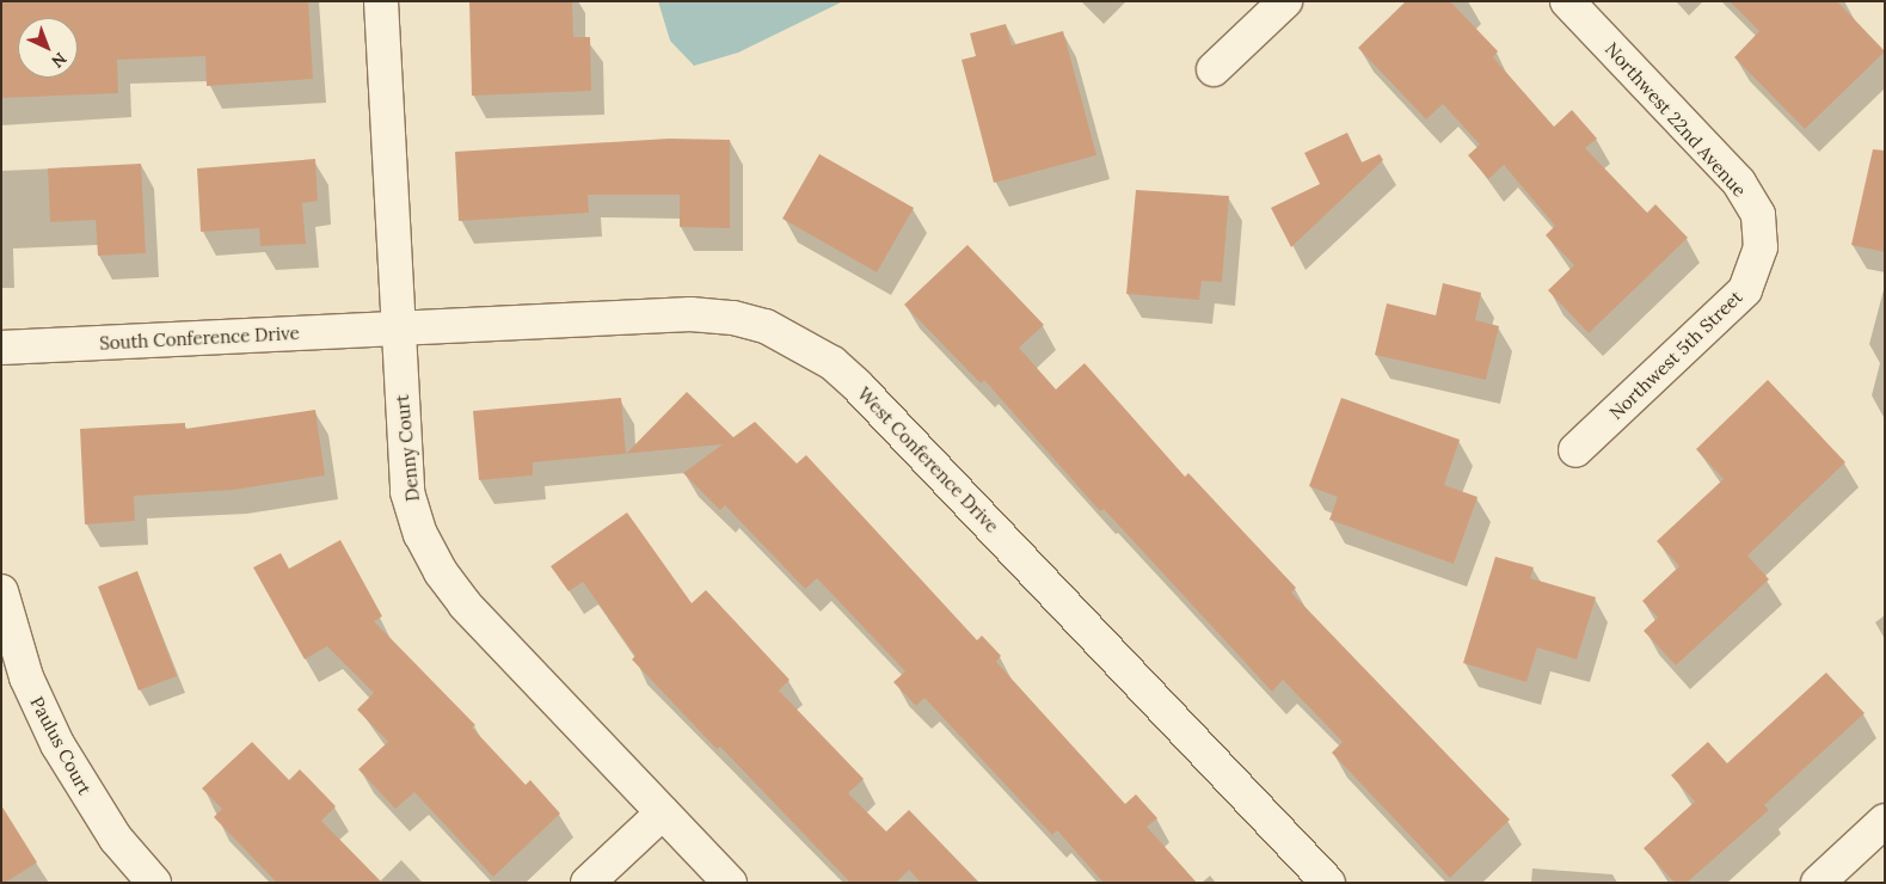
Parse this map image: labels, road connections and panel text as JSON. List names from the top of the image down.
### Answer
{
  "streets": {
    "street": [
      "Northwest 22nd Avenue",
      "South Conference Drive",
      "Northwest 5th Street",
      "Denny Court",
      "West Conference Drive",
      "Paulus Court"
    ]
  },
  "crossings": [
    ["Northwest 22nd Avenue", "Northwest 5th Street"],
    ["South Conference Drive", "Denny Court"],
    ["South Conference Drive", "West Conference Drive"],
    ["Denny Court", "West Conference Drive"]
  ],
  "north": "bottom right"
}
